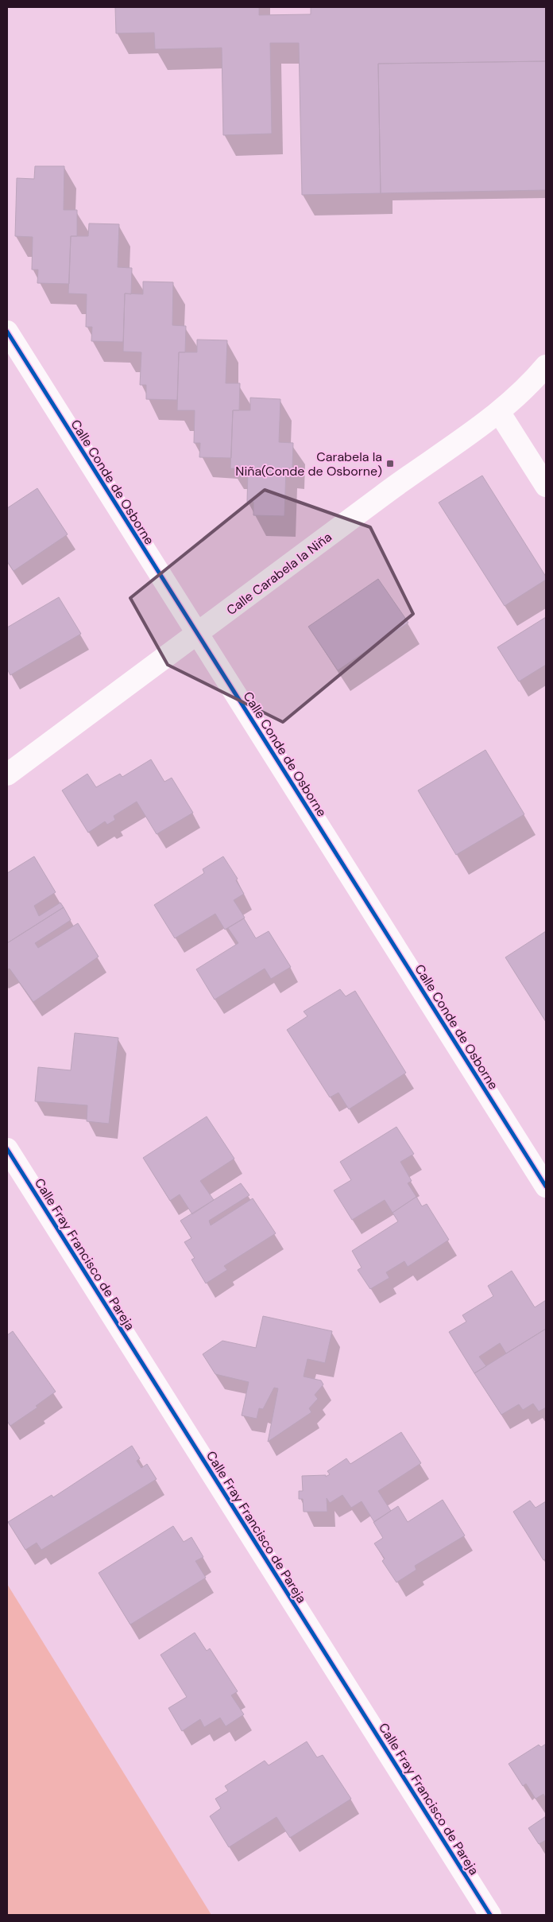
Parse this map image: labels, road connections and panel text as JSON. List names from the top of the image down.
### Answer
{
  "streets": {
    "street": ["Calle Conde de Osborne", "Calle Carabela la Niña", "Calle Fray Francisco de Pareja"]
  },
  "crossings": [
    ["Calle Conde de Osborne", "Calle Carabela la Niña"]
  ],
  "places": {
    "transit": ["Carabela la Niña(Conde de Osborne)"]
  }
}
